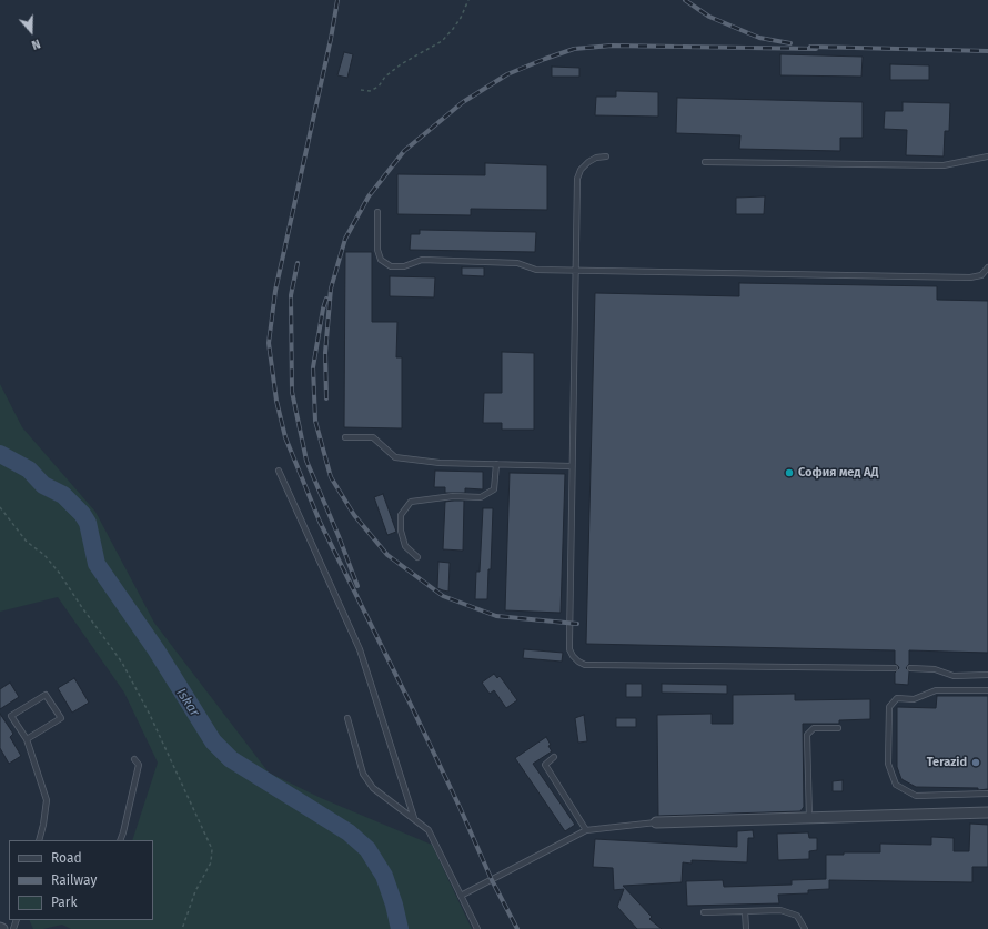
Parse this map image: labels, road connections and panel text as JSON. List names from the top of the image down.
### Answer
{
  "water": ["Iskar"],
  "places": ["София мед АД", "Terazid"],
  "legend": ["Road", "Railway", "Park"],
  "north": "bottom"
}
